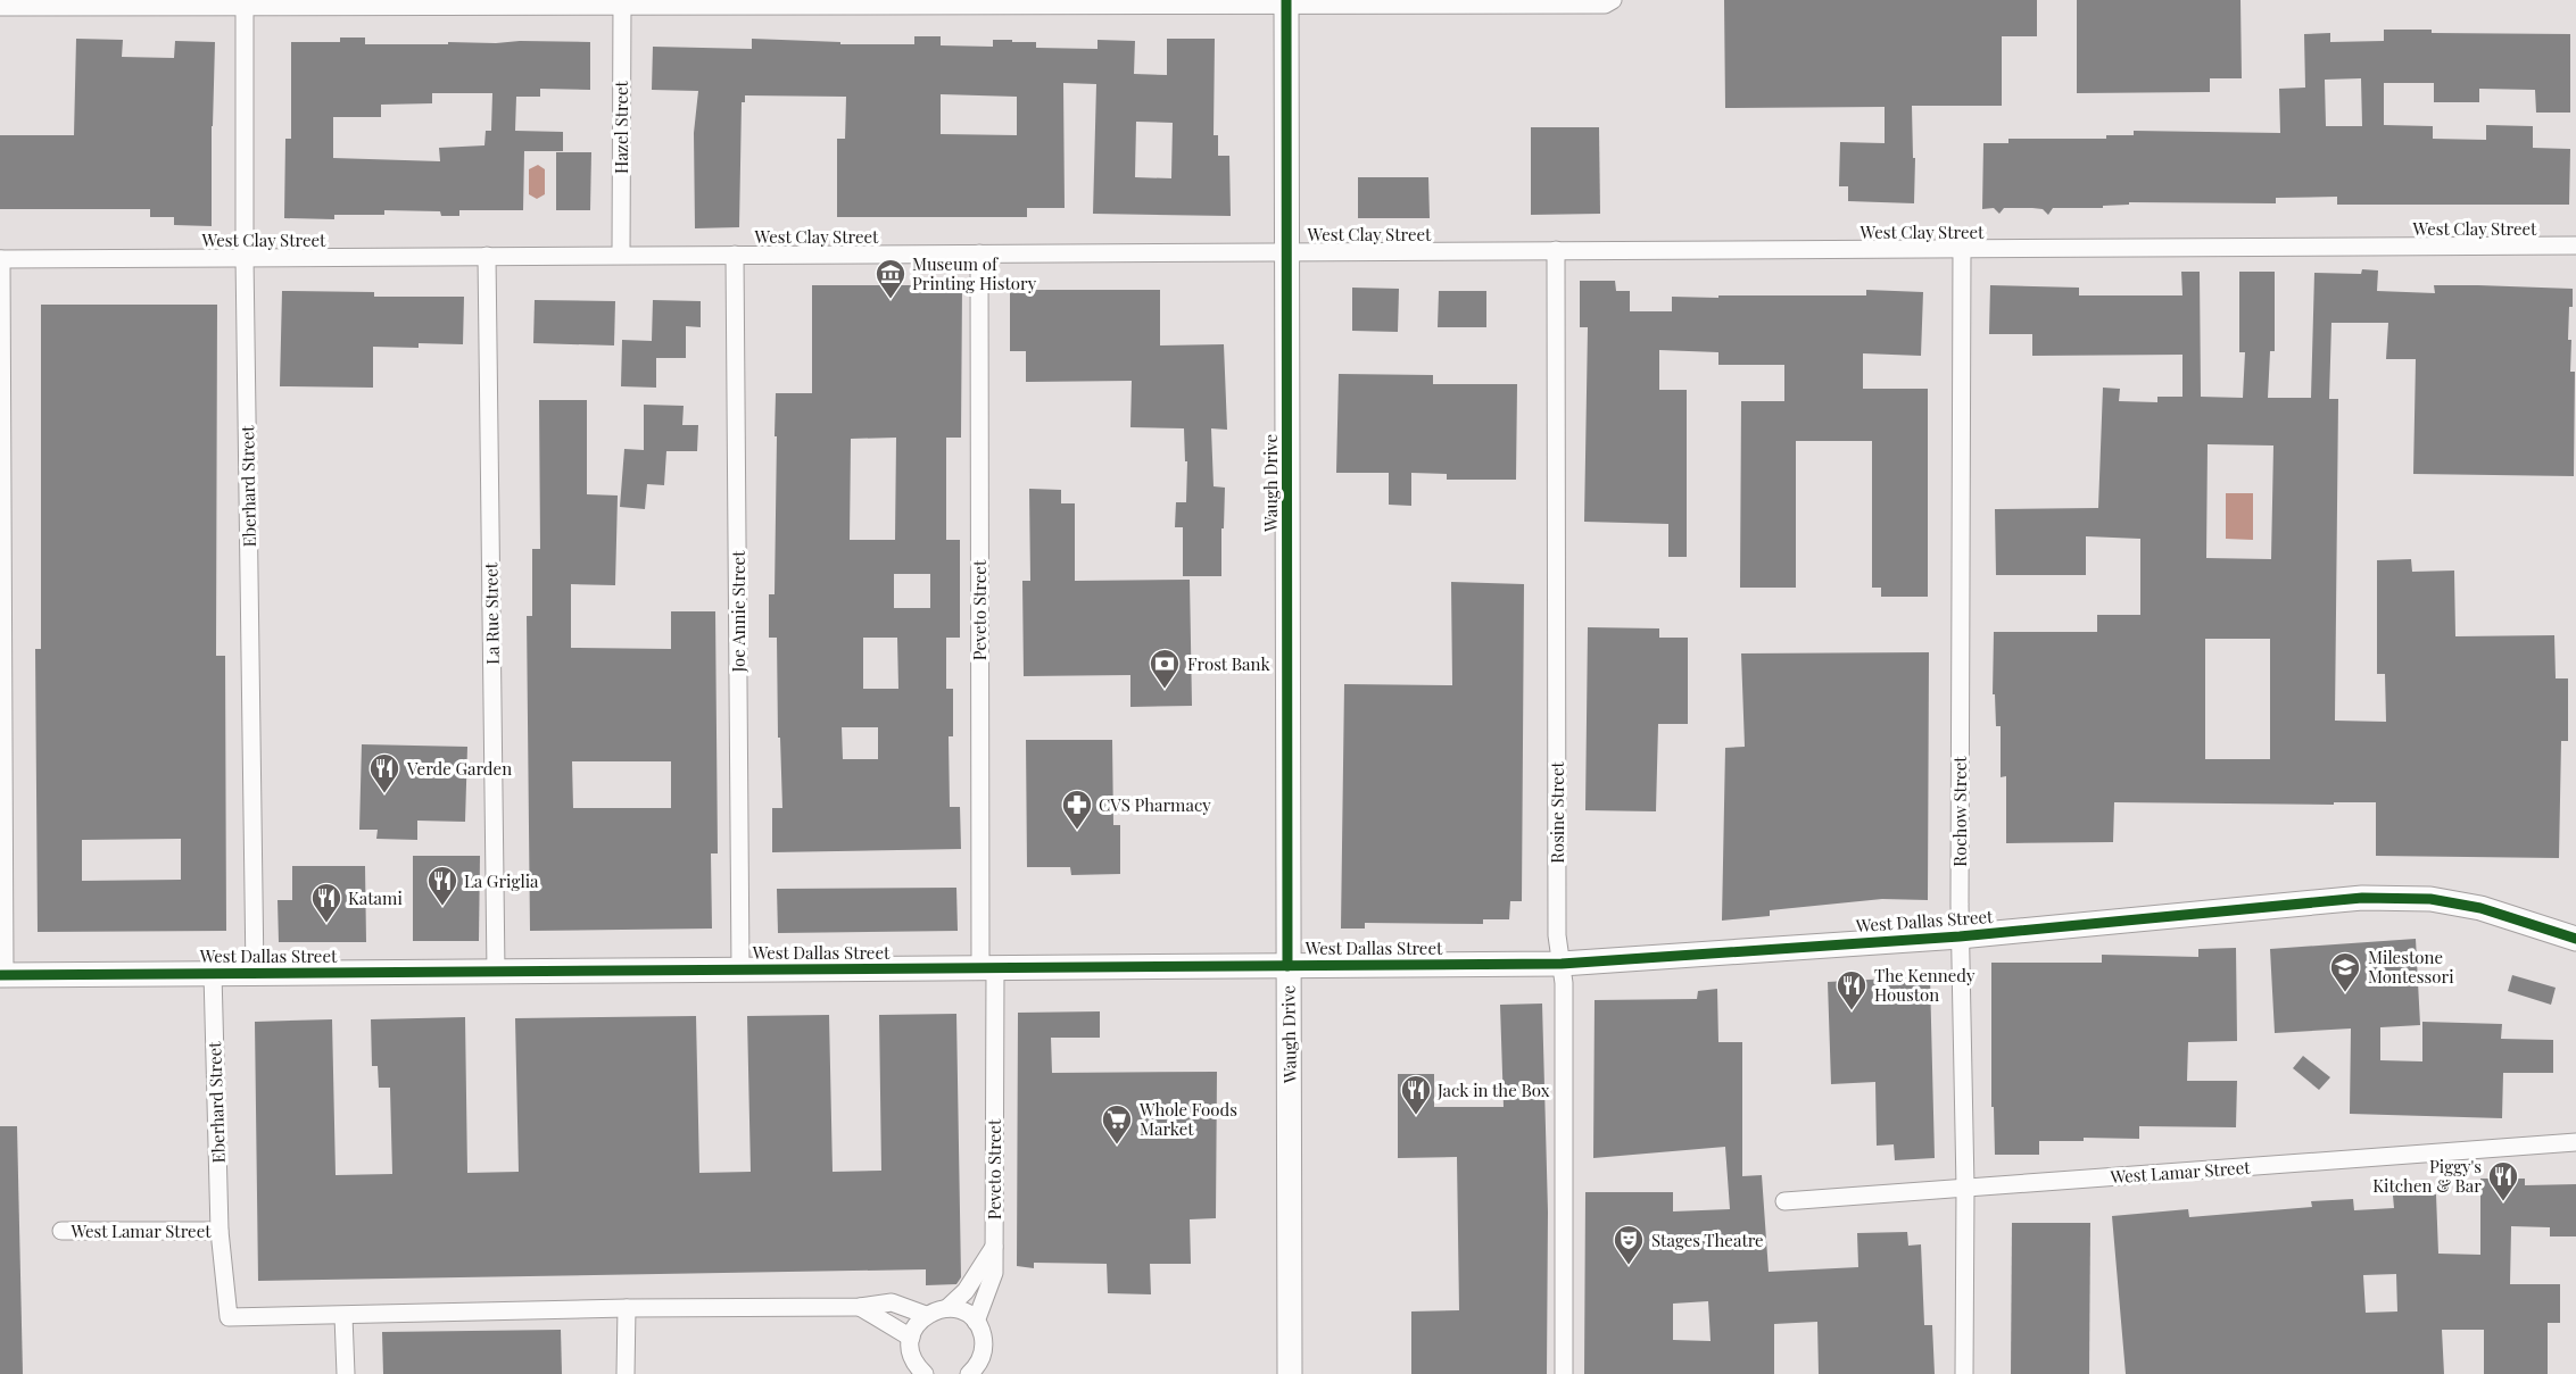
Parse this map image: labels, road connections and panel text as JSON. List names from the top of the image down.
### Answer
{
  "streets": {
    "main road": ["Waugh Drive", "West Dallas Street"],
    "street": [
      "Hazel Street",
      "West Clay Street",
      "Eberhard Street",
      "Peveto Street",
      "Joe Annie Street",
      "La Rue Street",
      "Rochow Street",
      "Rosine Street",
      "West Lamar Street"
    ]
  },
  "crossings": [
    ["Hazel Street", "West Clay Street"],
    ["West Clay Street", "Waugh Drive"],
    ["West Clay Street", "Eberhard Street"],
    ["West Clay Street", "Peveto Street"],
    ["West Clay Street", "Joe Annie Street"],
    ["West Clay Street", "La Rue Street"],
    ["West Clay Street", "Rochow Street"],
    ["West Clay Street", "Rosine Street"],
    ["Waugh Drive", "West Dallas Street"],
    ["Eberhard Street", "West Dallas Street"],
    ["Eberhard Street", "West Lamar Street"],
    ["Peveto Street", "West Dallas Street"],
    ["Joe Annie Street", "West Dallas Street"],
    ["La Rue Street", "West Dallas Street"],
    ["Rochow Street", "West Dallas Street"],
    ["Rochow Street", "West Lamar Street"],
    ["Rosine Street", "West Dallas Street"]
  ],
  "places": {
    "museum": ["Museum of Printing History"],
    "bank": ["Frost Bank"],
    "restaurant": [
      "Verde Garden",
      "La Griglia",
      "Katami",
      "The Kennedy Houston",
      "Jack in the Box",
      "Piggy's Kitchen & Bar"
    ],
    "pharmacy": ["CVS Pharmacy"],
    "school or university": ["Milestone Montessori"],
    "supermarket": ["Whole Foods Market"],
    "theatre": ["Stages Theatre"]
  }
}
